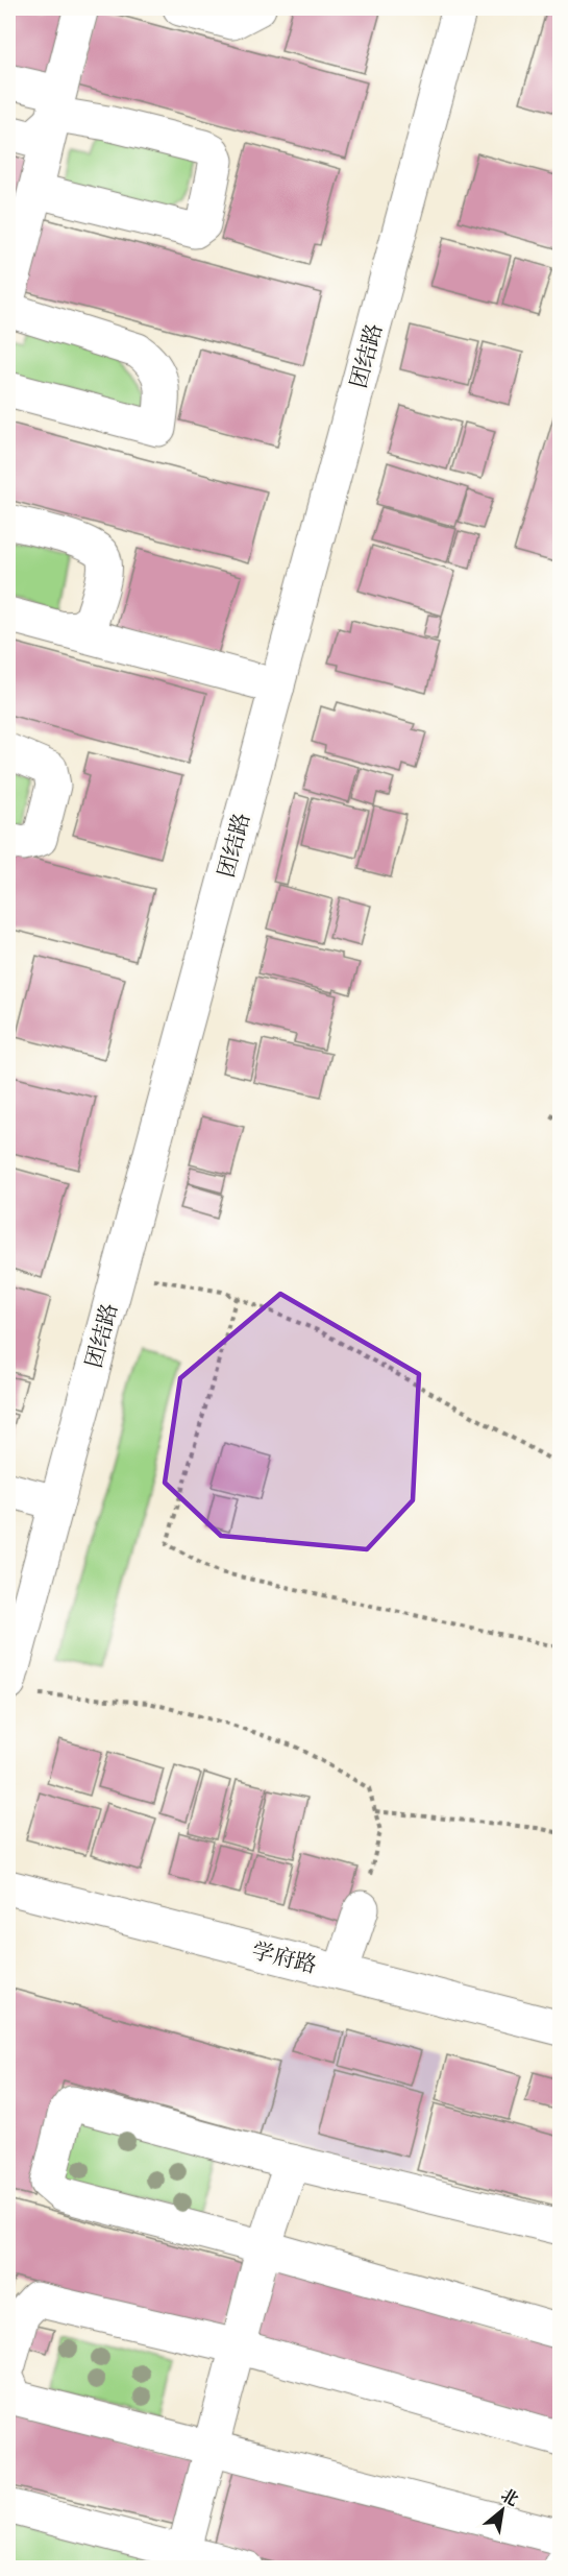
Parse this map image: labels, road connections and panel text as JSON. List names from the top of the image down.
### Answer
{
  "streets": {
    "street": ["团结路", "学府路"]
  },
  "north": "top right"
}
